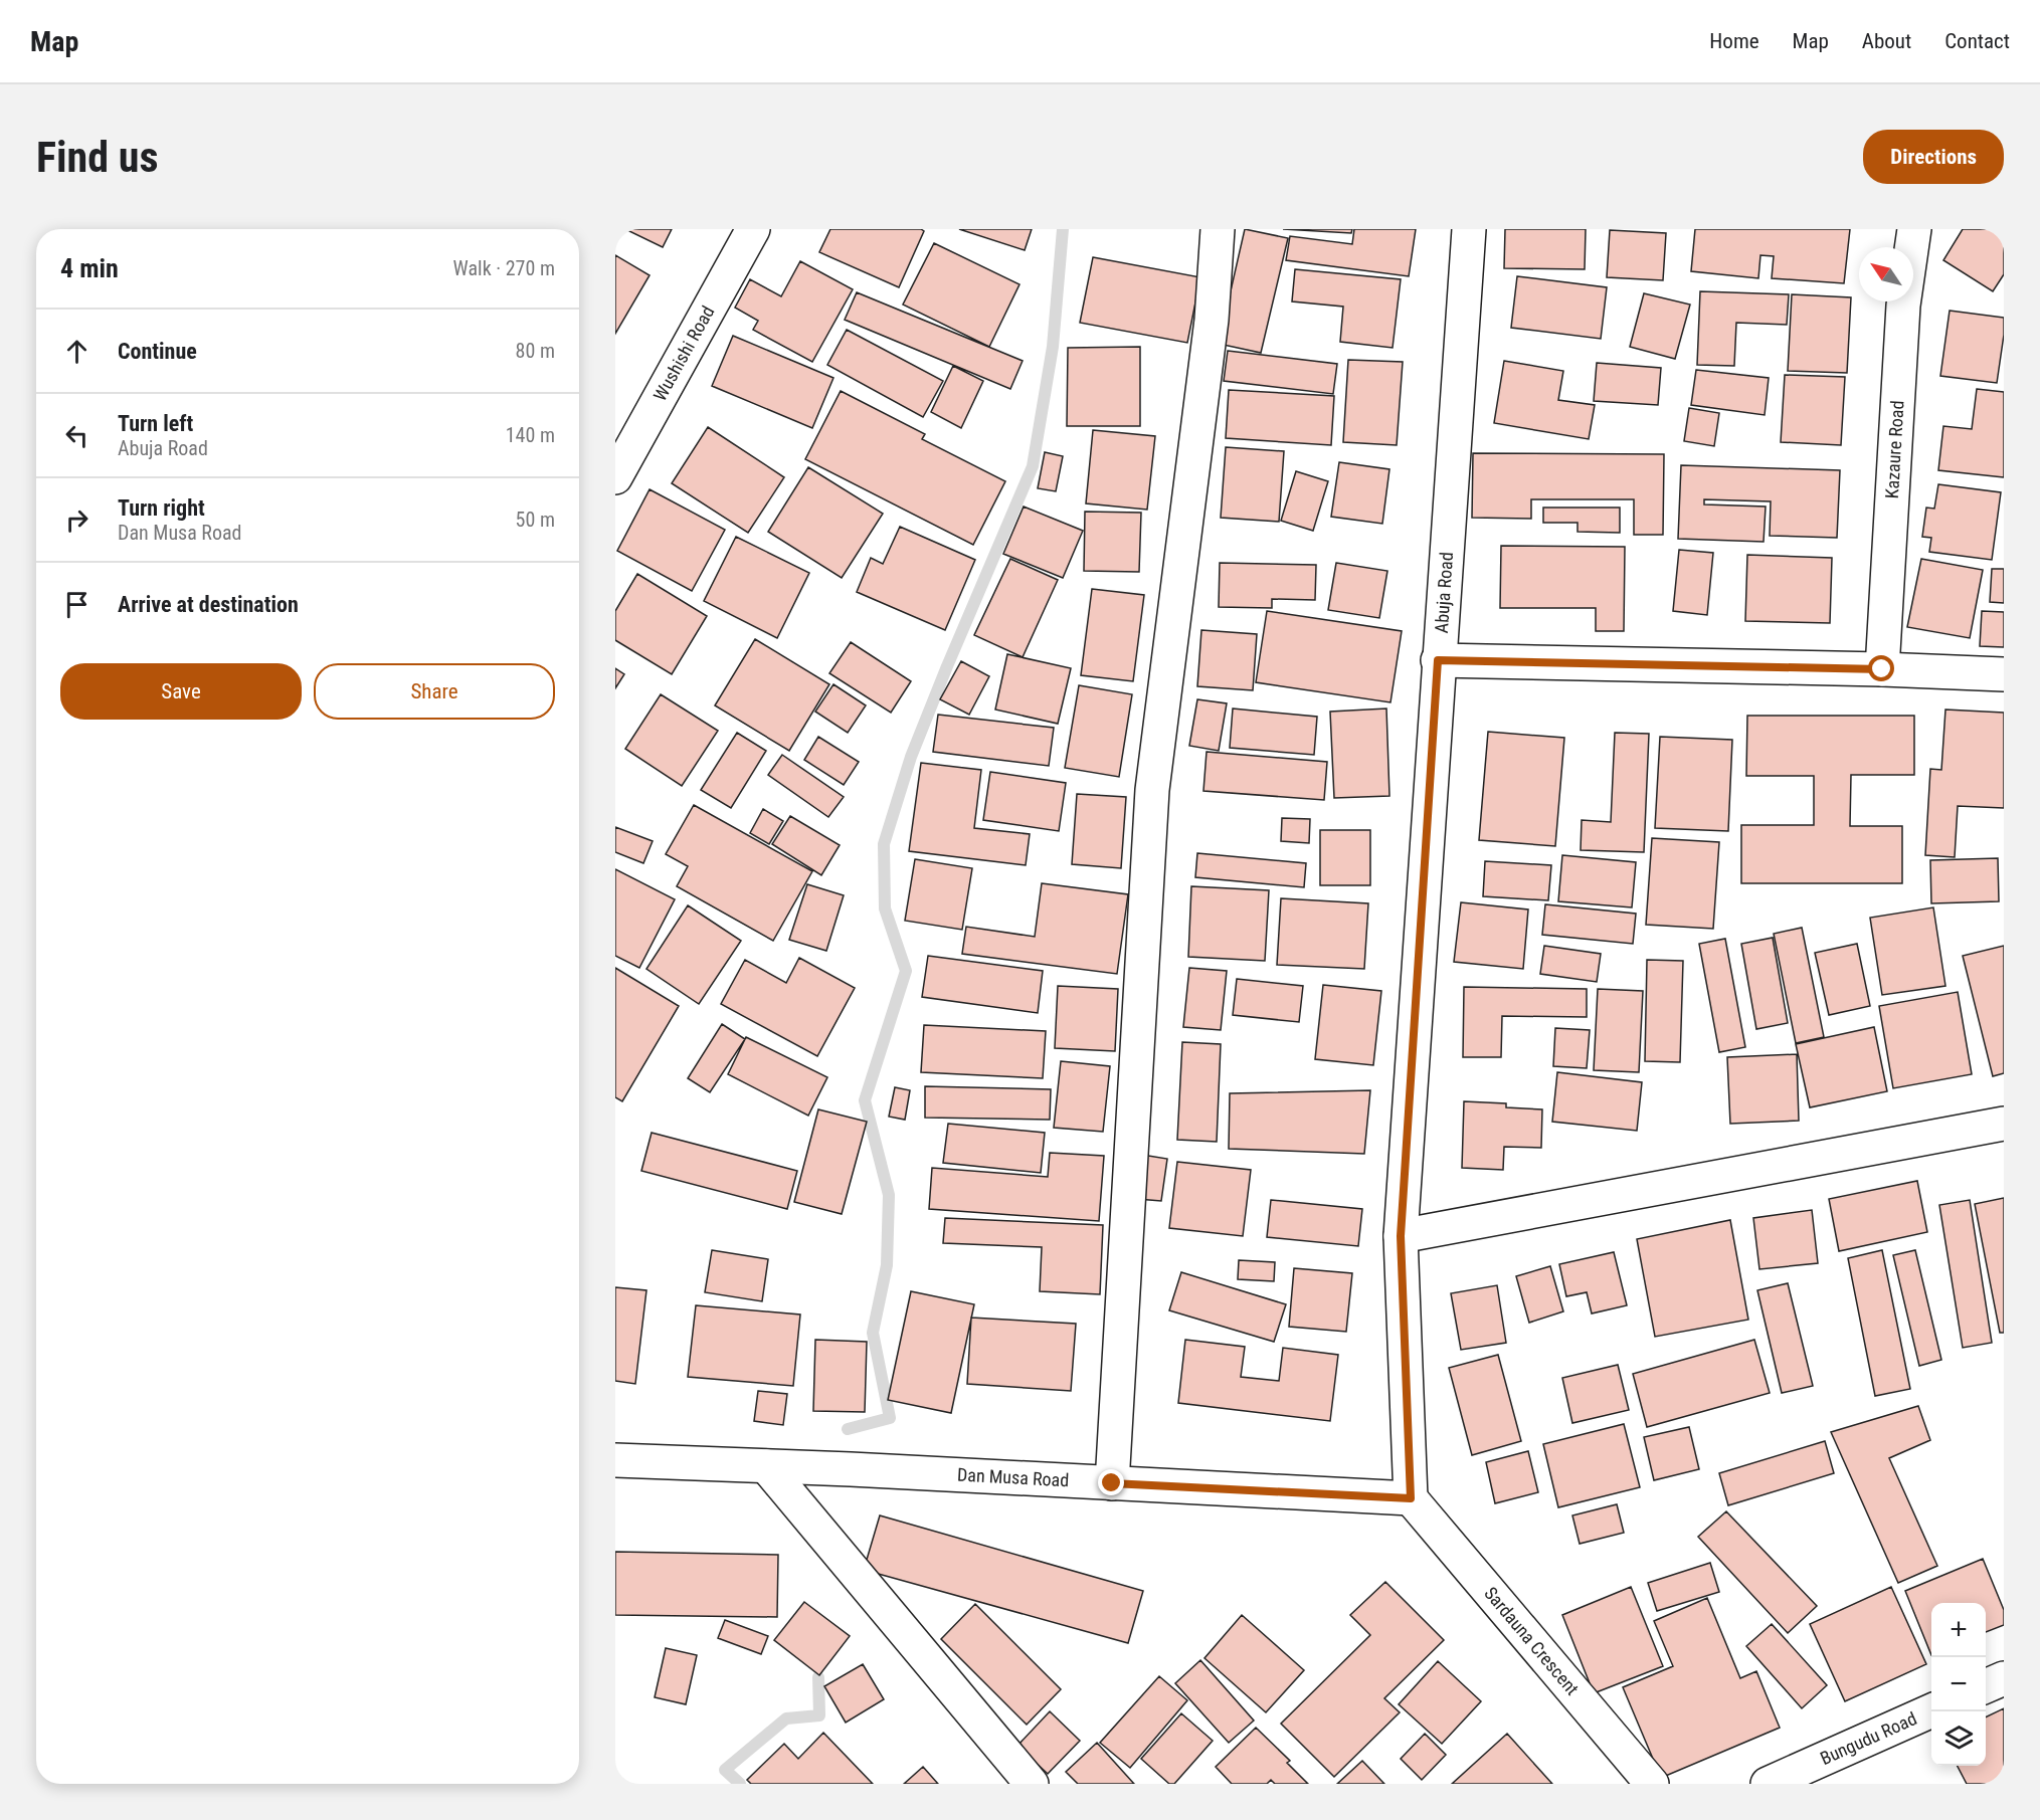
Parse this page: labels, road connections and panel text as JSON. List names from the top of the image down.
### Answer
{
  "streets": {
    "street": [
      "Wushishi Road",
      "Kazaure Road",
      "Abuja Road",
      "Dan Musa Road",
      "Sardauna Crescent",
      "Bungudu Road"
    ]
  },
  "crossings": [
    ["Abuja Road", "Dan Musa Road"],
    ["Abuja Road", "Sardauna Crescent"],
    ["Dan Musa Road", "Sardauna Crescent"]
  ],
  "north": "top left",
  "page": {
    "header": "Map",
    "nav": [
      "Home",
      "Map",
      "About",
      "Contact"
    ],
    "buttons": [
      "Directions",
      ["Save", "Share"]
    ],
    "title": "Find us",
    "heading": ["4 min", "Walk · 270 m"],
    "list": [
      ["Continue", "80 m"],
      ["Turn left", "Abuja Road", "140 m"],
      ["Turn right", "Dan Musa Road", "50 m"],
      "Arrive at destination"
    ],
    "map_buttons": ["+", "−"]
  }
}
